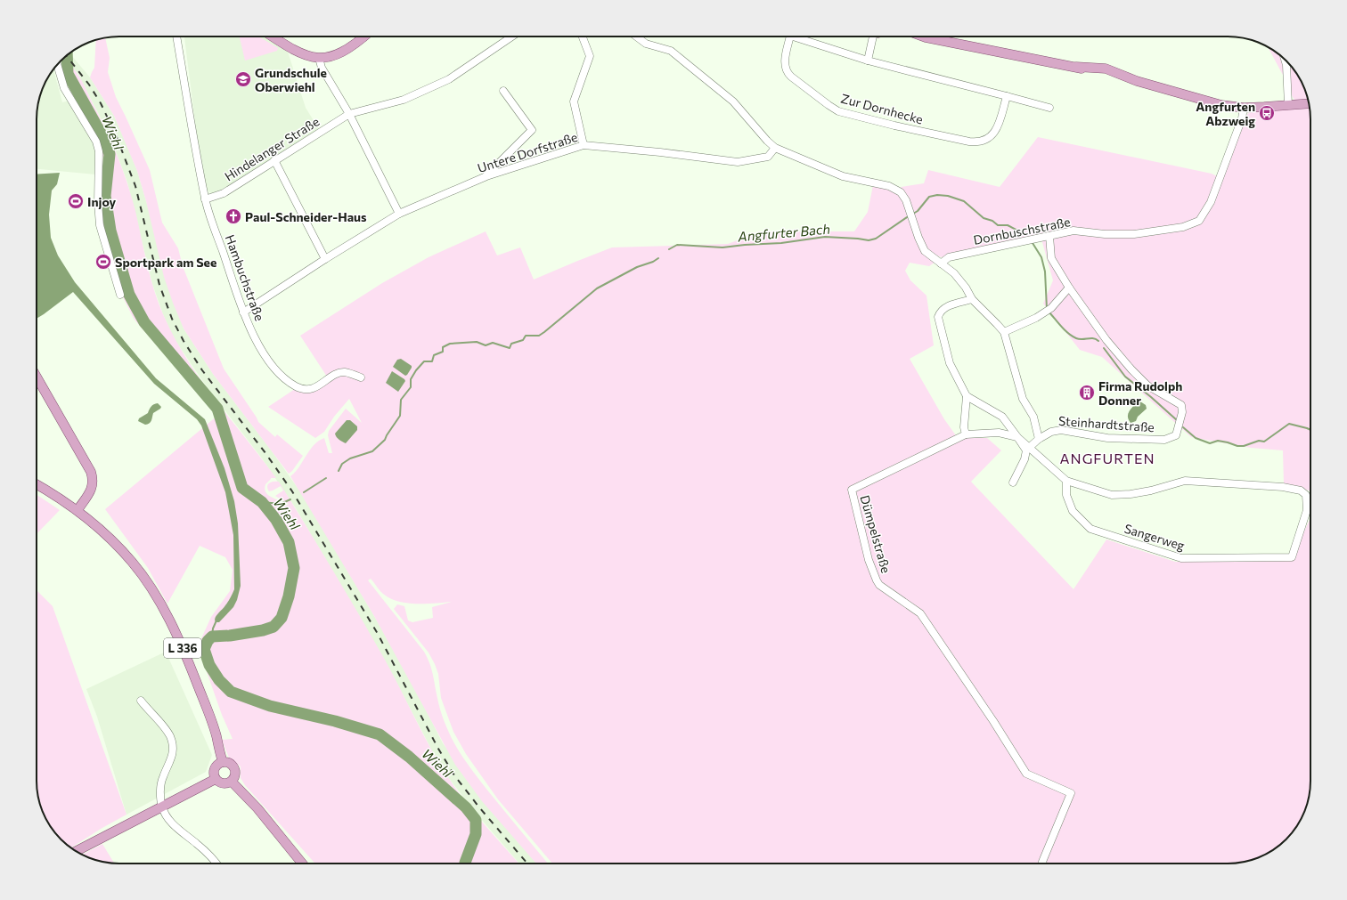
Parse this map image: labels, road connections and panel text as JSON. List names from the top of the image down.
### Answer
{
  "streets": {
    "main road": ["L 336"],
    "street": [
      "Zur Dornhecke",
      "Hindelanger Straße",
      "Untere Dorfstraße",
      "Dornbuschstraße",
      "Hambuchstraße",
      "Steinhardtstraße",
      "Dümpelstraße",
      "Sangerweg"
    ]
  },
  "crossings": [
    ["Hindelanger Straße", "Hambuchstraße"],
    ["Untere Dorfstraße", "Hambuchstraße"]
  ],
  "districts": ["ANGFURTEN"],
  "water": ["Wiehl", "Angfurter Bach"],
  "places": {
    "school or university": ["Grundschule Oberwiehl"],
    "bus stop": ["Angfurten Abzweig"],
    "sports": ["Injoy", "Sportpark am See"],
    "church": ["Paul-Schneider-Haus"],
    "building": ["Firma Rudolph Donner"]
  }
}
